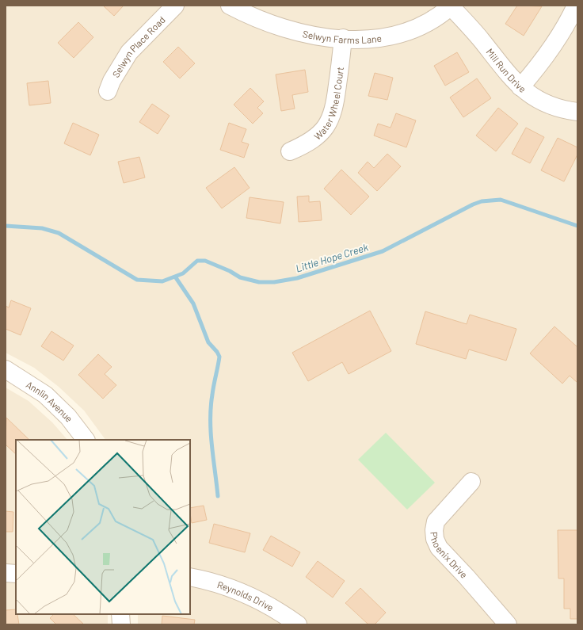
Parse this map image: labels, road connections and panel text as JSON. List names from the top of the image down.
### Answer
{
  "streets": {
    "street": [
      "Selwyn Farms Lane",
      "Selwyn Place Road",
      "Mill Run Drive",
      "Water Wheel Court",
      "Annlin Avenue",
      "Phoenix Drive",
      "Reynolds Drive"
    ]
  },
  "crossings": [
    ["Selwyn Farms Lane", "Mill Run Drive"],
    ["Selwyn Farms Lane", "Water Wheel Court"]
  ],
  "water": ["Little Hope Creek"]
}
